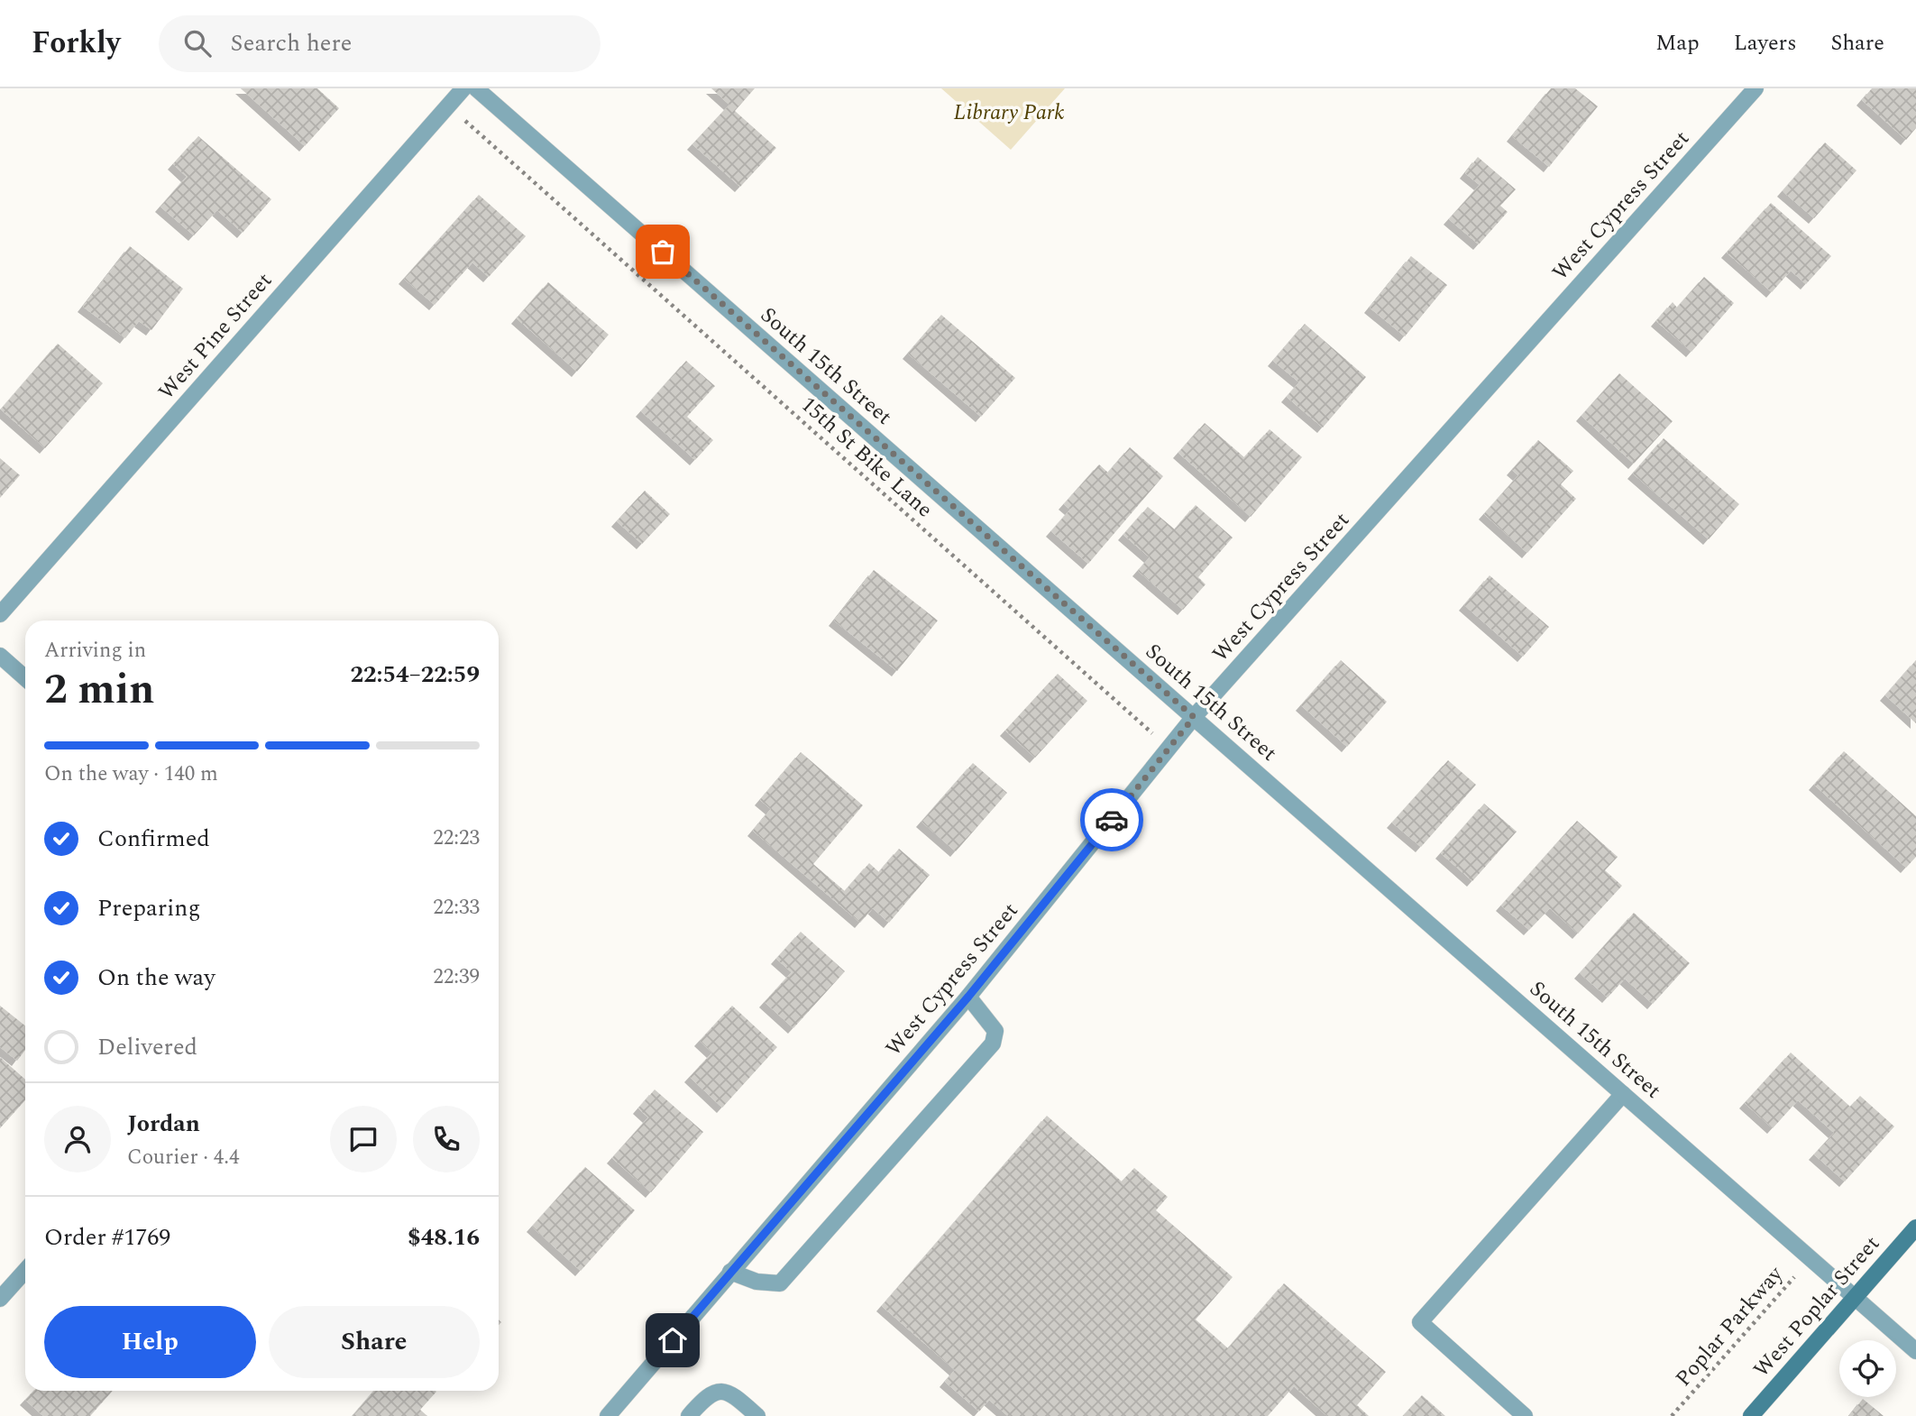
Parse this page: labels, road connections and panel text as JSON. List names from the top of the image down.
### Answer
{
  "streets": {
    "street": [
      "West Cypress Street",
      "West Pine Street",
      "South 15th Street",
      "West Poplar Street"
    ],
    "path": ["15th St Bike Lane", "Poplar Parkway"]
  },
  "crossings": [
    ["West Cypress Street", "South 15th Street"],
    ["West Cypress Street", "15th St Bike Lane"],
    ["West Pine Street", "15th St Bike Lane"],
    ["South 15th Street", "West Poplar Street"],
    ["South 15th Street", "Poplar Parkway"]
  ],
  "parks": ["Library Park"],
  "page": {
    "header": "Forkly",
    "search": "Search here",
    "nav": ["Map", "Layers", "Share"],
    "heading": ["2 min", "Arriving in", "22:54–22:59"],
    "panel": [
      "Jordan",
      "Courier · 4.4",
      "Order #1769",
      "$48.16"
    ],
    "bar": "On the way · 140 m",
    "list": [
      ["Confirmed", "22:23"],
      ["Preparing", "22:33"],
      ["On the way", "22:39"],
      "Delivered"
    ],
    "buttons": ["Help", "Share"]
  }
}
